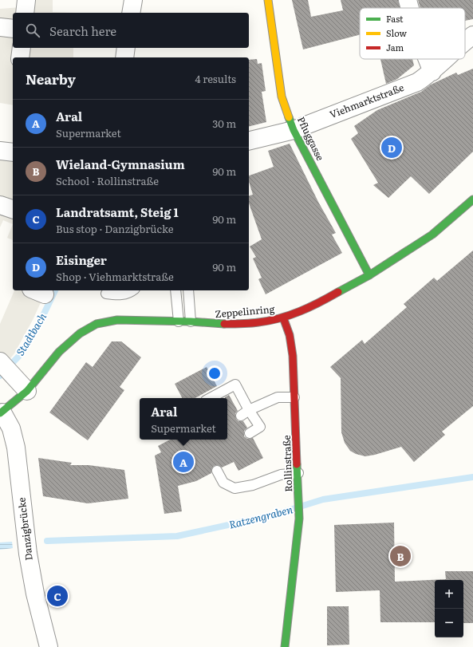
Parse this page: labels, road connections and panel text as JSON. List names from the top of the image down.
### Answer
{
  "streets": {
    "street": [
      "Viehmarktstraße",
      "Pfluggasse",
      "Zeppelinring",
      "Rollinstraße",
      "Danzigbrücke"
    ]
  },
  "crossings": [
    ["Viehmarktstraße", "Pfluggasse"],
    ["Pfluggasse", "Zeppelinring"],
    ["Zeppelinring", "Rollinstraße"],
    ["Zeppelinring", "Danzigbrücke"]
  ],
  "water": ["Stadtbach", "Ratzengraben"],
  "legend": ["Fast", "Slow", "Jam"],
  "page": {
    "search": "Search here",
    "heading": ["Nearby", "4 results"],
    "list": [
      {
        "mark": "A",
        "name": "Aral",
        "note": "Supermarket",
        "value": "30 m"
      },
      {
        "mark": "B",
        "name": "Wieland-Gymnasium",
        "note": "School · Rollinstraße",
        "value": "90 m"
      },
      {
        "mark": "C",
        "name": "Landratsamt, Steig 1",
        "note": "Bus stop · Danzigbrücke",
        "value": "90 m"
      },
      {
        "mark": "D",
        "name": "Eisinger",
        "note": "Shop · Viehmarktstraße",
        "value": "90 m"
      }
    ],
    "pins": [
      "D",
      "A",
      "B",
      "C"
    ],
    "popup": ["Aral", "Supermarket"],
    "map_buttons": ["+", "−"]
  }
}
